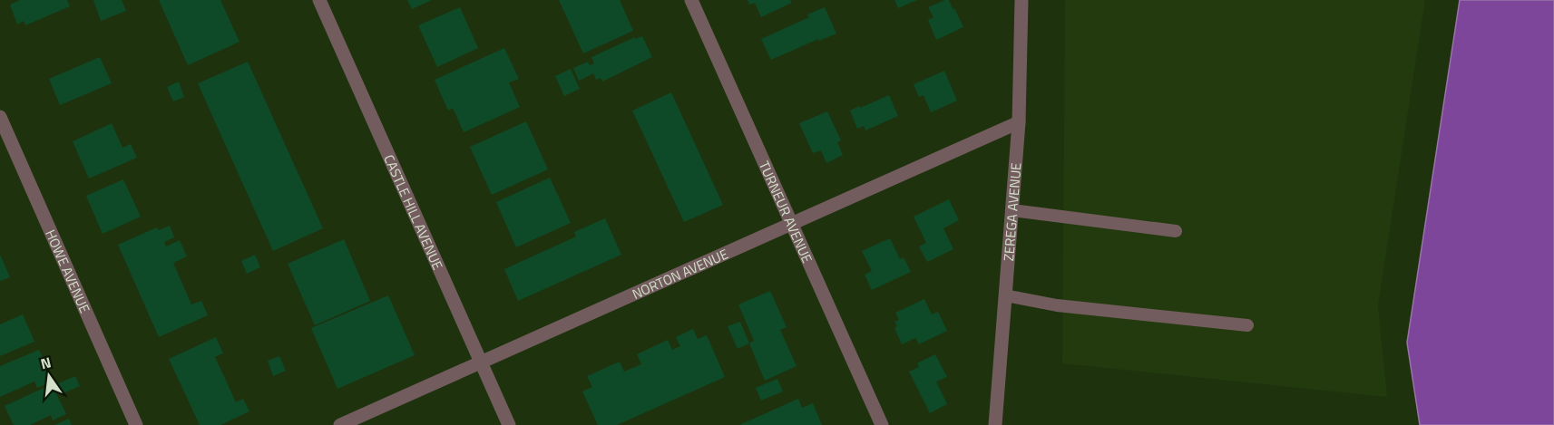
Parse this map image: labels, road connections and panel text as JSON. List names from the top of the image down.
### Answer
{
  "streets": {
    "street": [
      "CASTLE HILL AVENUE",
      "TURNEUR AVENUE",
      "ZEREGA AVENUE",
      "HOWE AVENUE",
      "NORTON AVENUE"
    ]
  },
  "crossings": [
    ["CASTLE HILL AVENUE", "NORTON AVENUE"],
    ["TURNEUR AVENUE", "NORTON AVENUE"],
    ["ZEREGA AVENUE", "NORTON AVENUE"]
  ],
  "north": "top"
}
